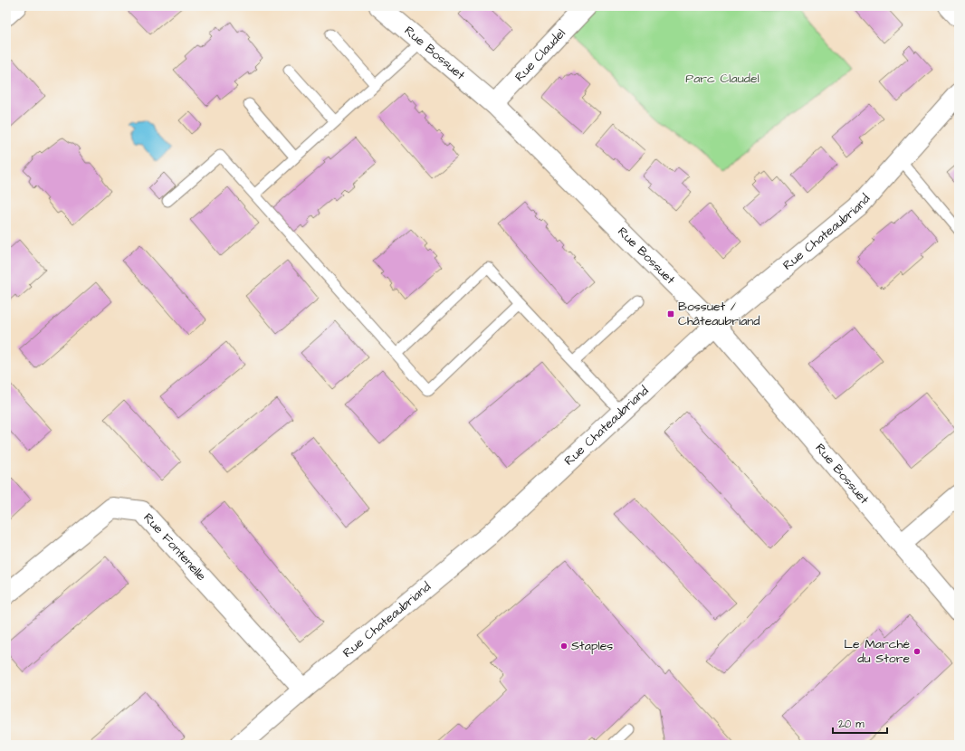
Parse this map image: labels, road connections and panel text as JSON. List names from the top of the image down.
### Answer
{
  "streets": {
    "street": [
      "Rue Bossuet",
      "Rue Claudel",
      "Rue Chateaubriand",
      "Rue Fontenelle"
    ]
  },
  "crossings": [
    ["Rue Bossuet", "Rue Claudel"],
    ["Rue Bossuet", "Rue Chateaubriand"],
    ["Rue Chateaubriand", "Rue Fontenelle"]
  ],
  "parks": ["Parc Claudel"],
  "places": {
    "transit": ["Bossuet / Châteaubriand"],
    "other": ["Staples", "Le Marché du Store"]
  },
  "scale_bar": "20 m"
}
